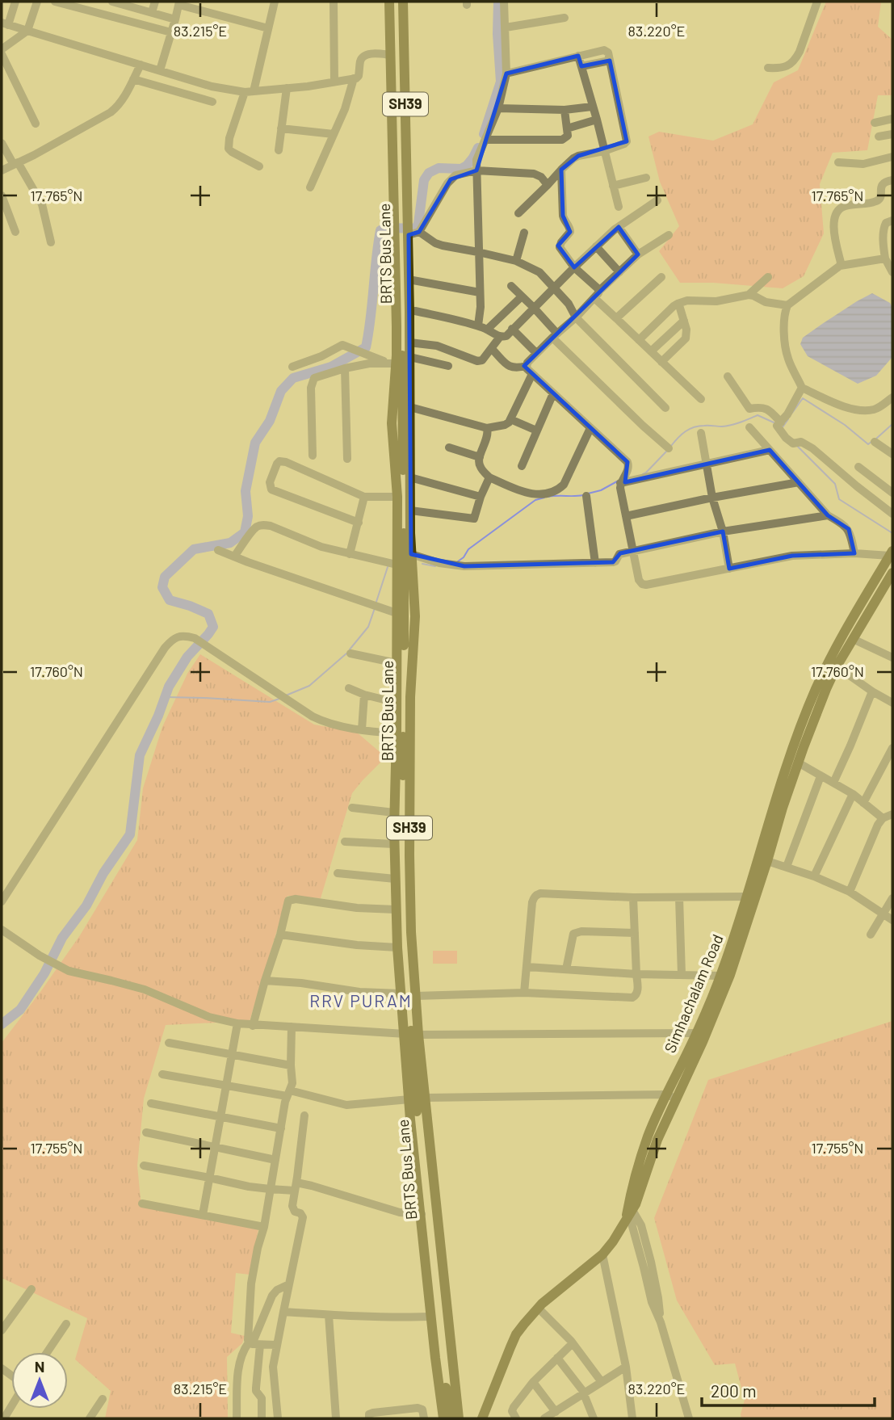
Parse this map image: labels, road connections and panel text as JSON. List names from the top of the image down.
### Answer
{
  "streets": {
    "main road": ["SH39", "BRTS Bus Lane", "Simhachalam Road"]
  },
  "crossings": [
    ["SH39", "BRTS Bus Lane"]
  ],
  "districts": ["RRV PURAM"],
  "scale_bar": "200 m",
  "north": "top",
  "coordinates": [
    "83.215°E",
    "83.220°E",
    "17.765°N",
    "17.760°N",
    "17.755°N"
  ]
}
